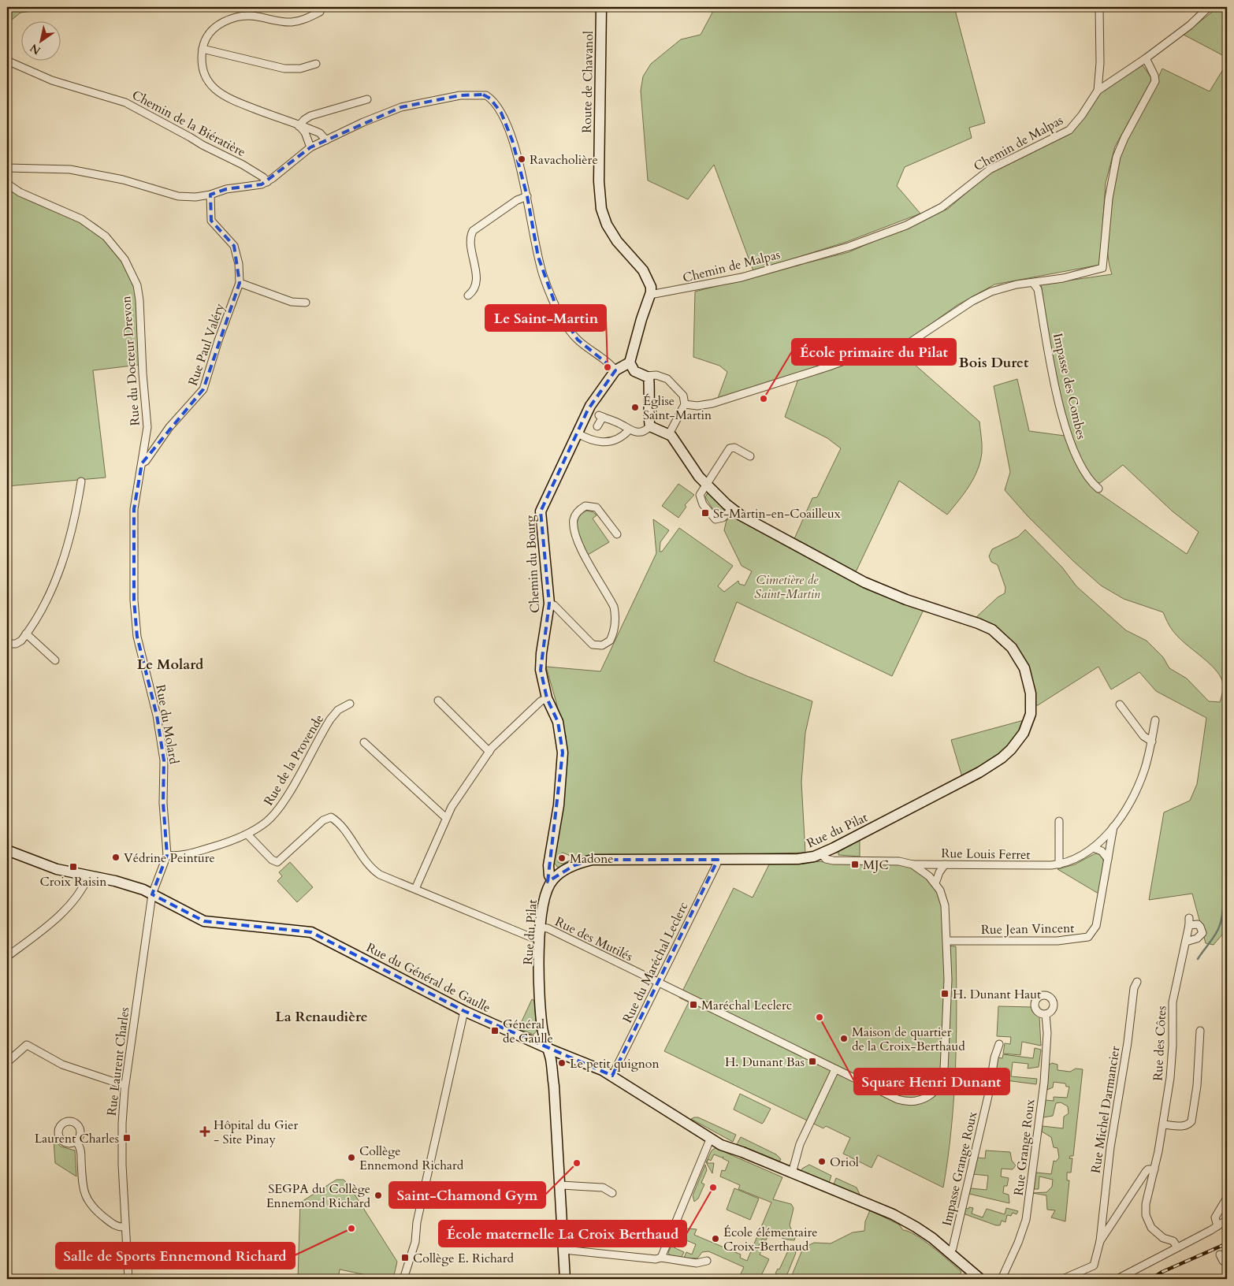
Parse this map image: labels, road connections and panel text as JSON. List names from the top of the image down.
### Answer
{
  "streets": {
    "street": [
      "Route de Chavanol",
      "Chemin de la Biératière",
      "Chemin de Malpas",
      "Rue Paul Valéry",
      "Rue du Docteur Drevon",
      "Impasse des Combes",
      "Chemin du Bourg",
      "Rue du Molard",
      "Rue de la Provende",
      "Rue du Pilat",
      "Rue Louis Ferret",
      "Rue Jean Vincent",
      "Rue des Mutilés",
      "Rue du Maréchal Leclerc",
      "Rue du Général de Gaulle",
      "Rue des Côtes",
      "Rue Laurent Charles",
      "Rue Michel Darmancier",
      "Rue Grange Roux",
      "Impasse Grange Roux"
    ]
  },
  "crossings": [
    ["Route de Chavanol", "Chemin de Malpas"],
    ["Rue Paul Valéry", "Rue du Docteur Drevon"],
    ["Rue Paul Valéry", "Rue du Molard"],
    ["Rue du Docteur Drevon", "Rue du Molard"],
    ["Chemin du Bourg", "Rue du Pilat"],
    ["Rue du Molard", "Rue de la Provende"],
    ["Rue du Molard", "Rue du Général de Gaulle"],
    ["Rue du Molard", "Rue Laurent Charles"],
    ["Rue du Pilat", "Rue Louis Ferret"],
    ["Rue du Pilat", "Rue des Mutilés"],
    ["Rue du Pilat", "Rue du Maréchal Leclerc"],
    ["Rue du Pilat", "Rue du Général de Gaulle"],
    ["Rue Louis Ferret", "Rue Jean Vincent"],
    ["Rue Jean Vincent", "Rue des Mutilés"],
    ["Rue des Mutilés", "Rue du Maréchal Leclerc"],
    ["Rue du Maréchal Leclerc", "Rue du Général de Gaulle"],
    ["Rue du Général de Gaulle", "Rue Laurent Charles"],
    ["Rue du Général de Gaulle", "Impasse Grange Roux"]
  ],
  "districts": ["Bois Duret", "Le Molard", "La Renaudière"],
  "parks": ["Cimetière de Saint-Martin"],
  "places": {
    "other": [
      "Ravacholière",
      "Le Saint-Martin",
      "École primaire du Pilat",
      "Église Saint-Martin",
      "Védrine Peinture",
      "Madone",
      "Square Henri Dunant",
      "Maison de quartier de la Croix-Berthaud",
      "Le petit quignon",
      "Collège Ennemond Richard",
      "Oriol",
      "Saint-Chamond Gym",
      "École maternelle La Croix Berthaud",
      "SEGPA du Collège Ennemond Richard",
      "Salle de Sports Ennemond Richard",
      "École élémentaire Croix-Berthaud"
    ],
    "transit": [
      "St-Martin-en-Coailleux",
      "MJC",
      "Croix Raisin",
      "H. Dunant Haut",
      "Maréchal Leclerc",
      "Général de Gaulle",
      "H. Dunant Bas",
      "Laurent Charles",
      "Collège E. Richard"
    ],
    "health": ["Hôpital du Gier - Site Pinay"]
  },
  "north": "bottom left"
}
